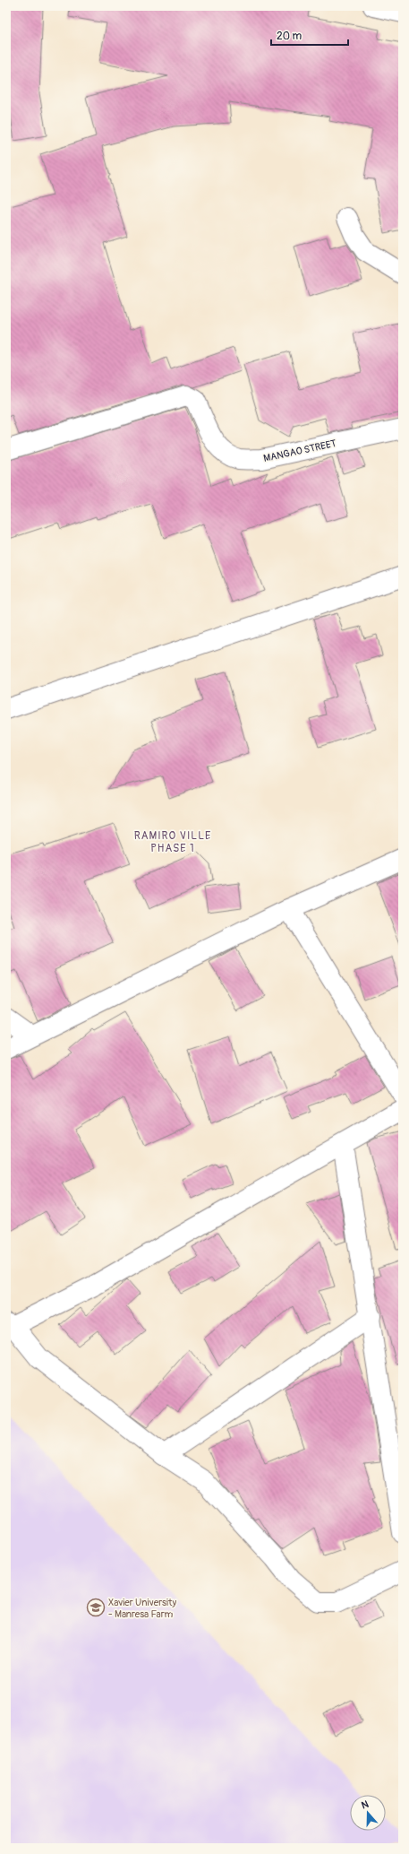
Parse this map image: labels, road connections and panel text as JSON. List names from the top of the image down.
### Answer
{
  "streets": {
    "street": ["MANGAO STREET"]
  },
  "districts": ["RAMIRO VILLE PHASE 1"],
  "places": {
    "school or university": ["Xavier University - Manresa Farm"]
  },
  "scale_bar": "20 m",
  "north": "top"
}
